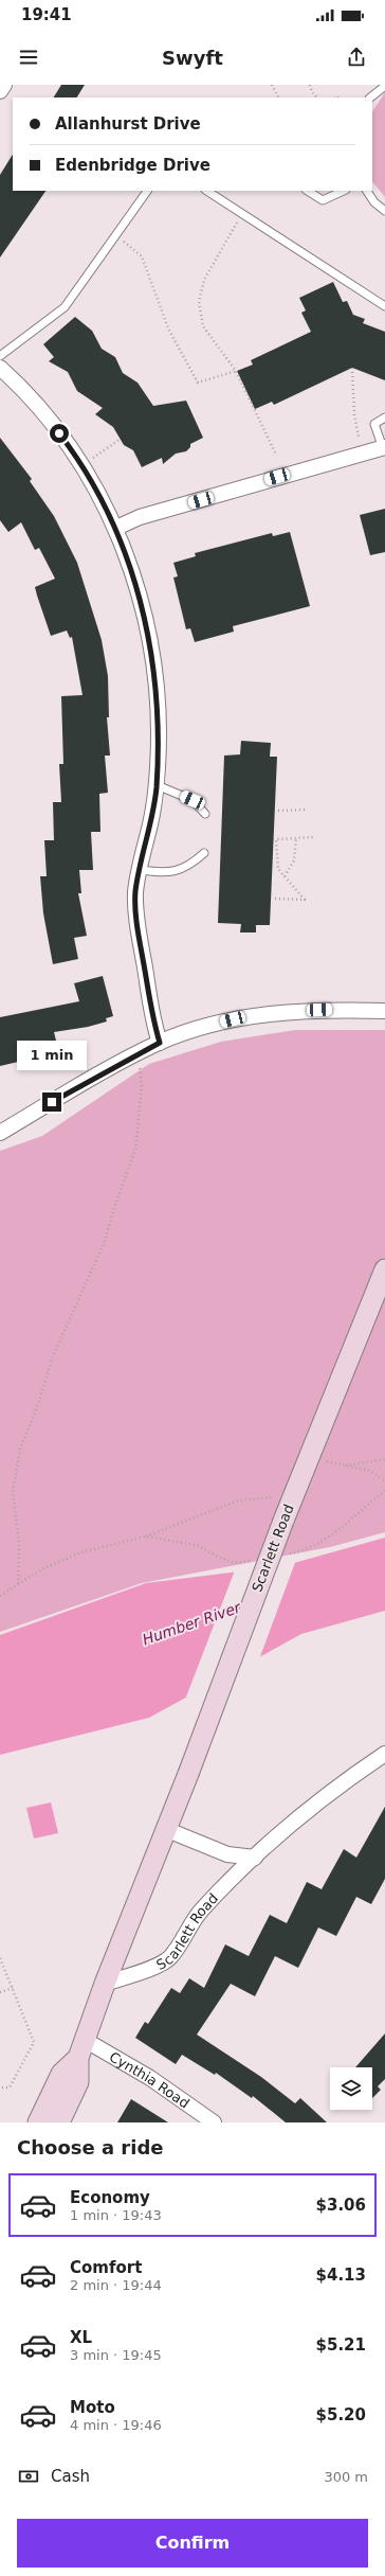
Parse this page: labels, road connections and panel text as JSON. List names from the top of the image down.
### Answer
{
  "streets": {
    "main road": ["Scarlett Road"],
    "street": ["Cynthia Road"]
  },
  "crossings": [
    ["Scarlett Road", "Cynthia Road"]
  ],
  "water": ["Humber River"],
  "page": {
    "status": "19:41",
    "header": "Swyft",
    "banner": ["Allanhurst Drive", "Edenbridge Drive"],
    "bubble": "1 min",
    "heading": "Choose a ride",
    "list": [
      {
        "name": "Economy",
        "note": "1 min · 19:43",
        "value": "$3.06"
      },
      {
        "name": "Comfort",
        "note": "2 min · 19:44",
        "value": "$4.13"
      },
      {
        "name": "XL",
        "note": "3 min · 19:45",
        "value": "$5.21"
      },
      {
        "name": "Moto",
        "note": "4 min · 19:46",
        "value": "$5.20"
      }
    ],
    "pay": ["Cash", "300 m"],
    "buttons": "Confirm"
  }
}
